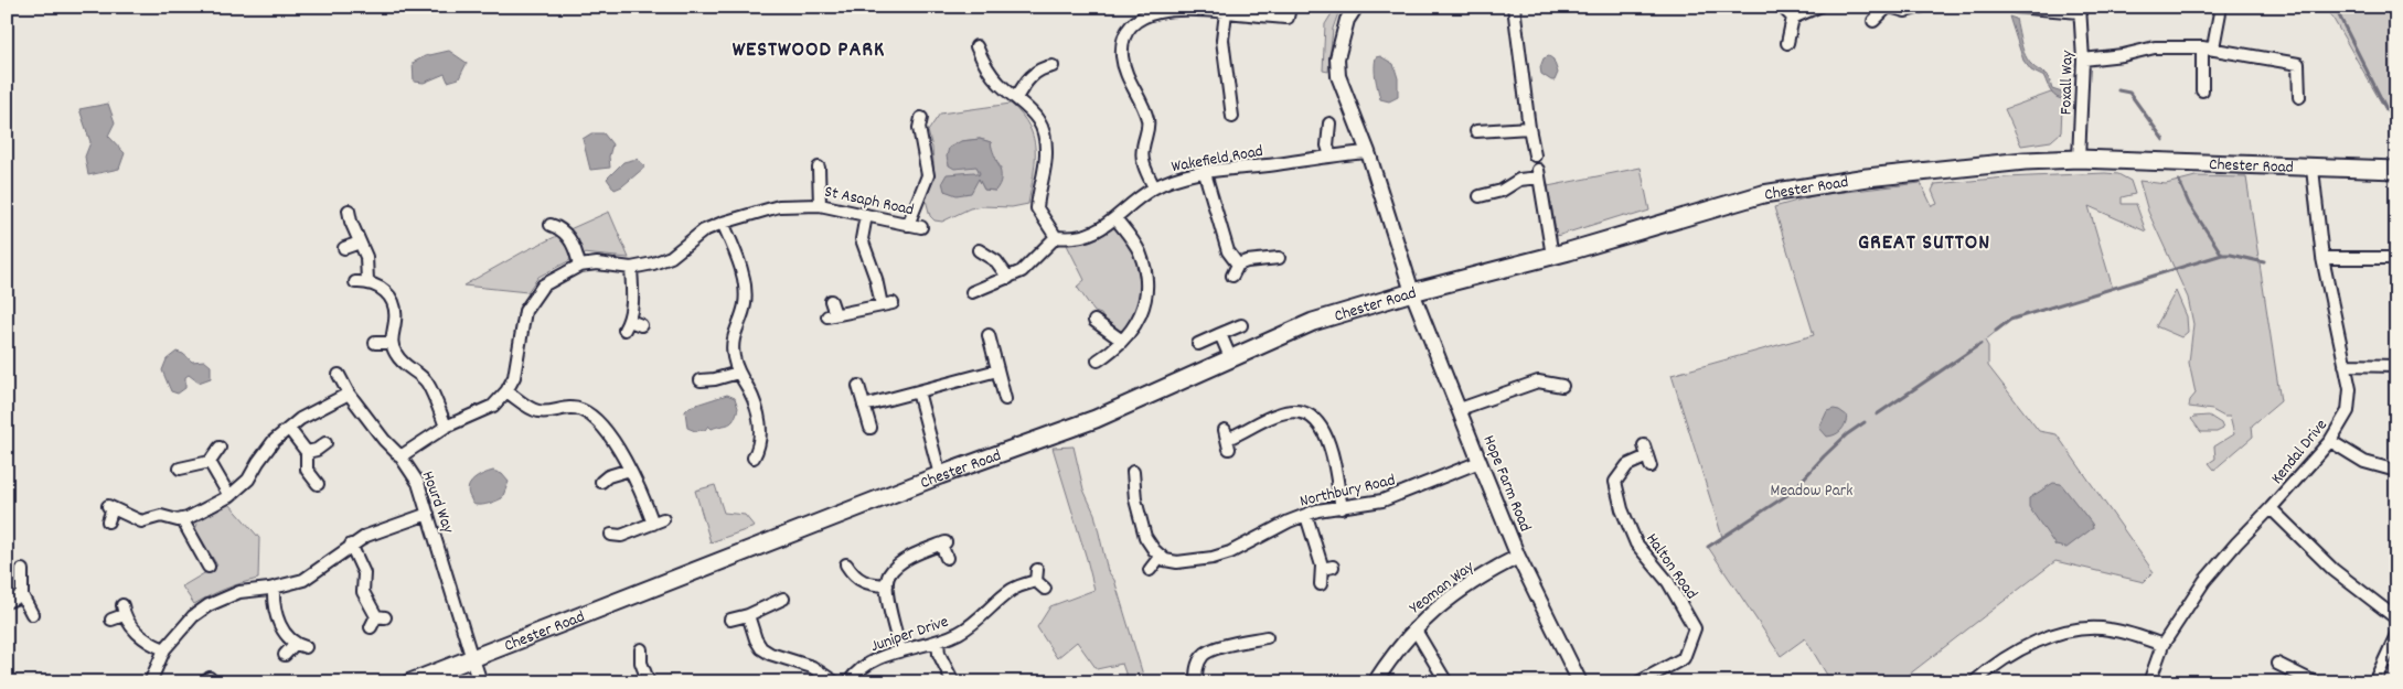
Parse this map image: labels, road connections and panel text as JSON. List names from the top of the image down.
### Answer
{
  "streets": {
    "main road": ["Chester Road"],
    "street": [
      "Foxall Way",
      "Wakefield Road",
      "St Asaph Road",
      "Kendal Drive",
      "Hope Farm Road",
      "Northbury Road",
      "Hourd Way",
      "Halton Road",
      "Yeoman Way",
      "Juniper Drive"
    ]
  },
  "crossings": [
    ["Foxall Way", "Chester Road"],
    ["Wakefield Road", "Hope Farm Road"],
    ["Chester Road", "Kendal Drive"],
    ["Chester Road", "Hope Farm Road"],
    ["Chester Road", "Hourd Way"],
    ["St Asaph Road", "Hourd Way"],
    ["Hope Farm Road", "Northbury Road"],
    ["Hope Farm Road", "Yeoman Way"]
  ],
  "districts": ["WESTWOOD PARK", "GREAT SUTTON"],
  "parks": ["Meadow Park"]
}
